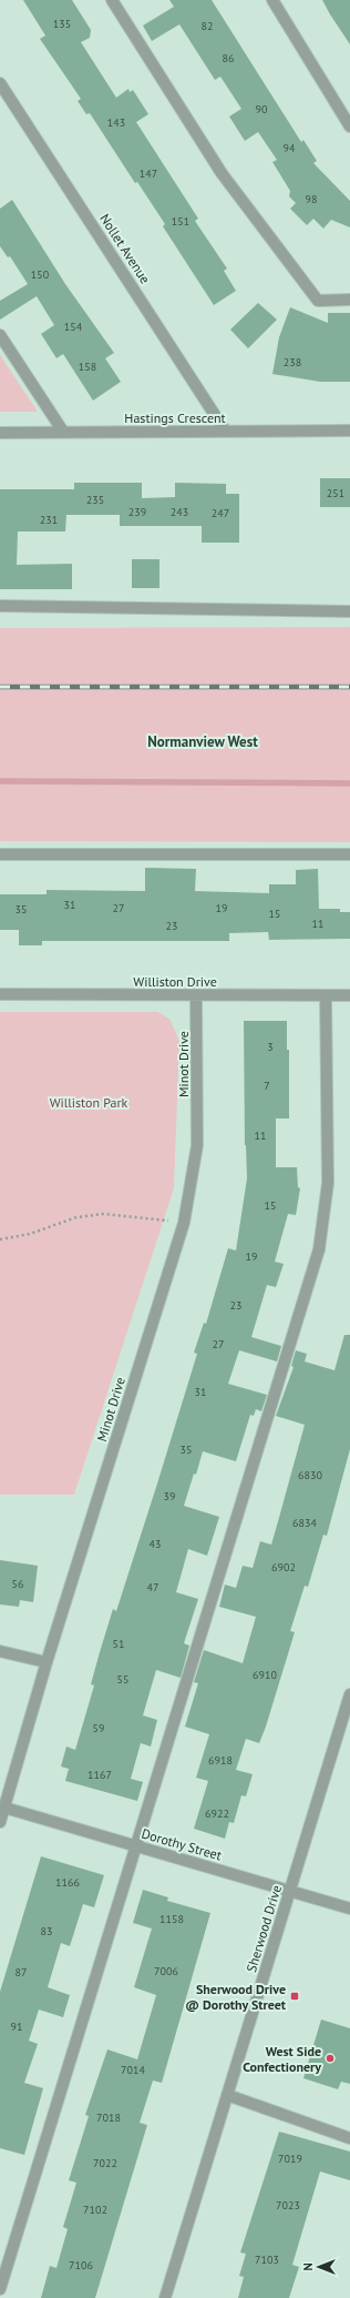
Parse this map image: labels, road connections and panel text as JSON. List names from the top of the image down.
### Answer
{
  "streets": {
    "street": [
      "Nollet Avenue",
      "Hastings Crescent",
      "Williston Drive",
      "Minot Drive",
      "Dorothy Street",
      "Sherwood Drive"
    ]
  },
  "crossings": [
    ["Nollet Avenue", "Hastings Crescent"],
    ["Williston Drive", "Minot Drive"],
    ["Minot Drive", "Dorothy Street"],
    ["Dorothy Street", "Sherwood Drive"]
  ],
  "districts": ["Normanview West"],
  "parks": ["Williston Park"],
  "places": {
    "transit": ["Sherwood Drive @ Dorothy Street"],
    "other": ["West Side Confectionery"]
  },
  "house_numbers": [
    "135",
    "82",
    "86",
    "90",
    "143",
    "94",
    "147",
    "98",
    "151",
    "150",
    "154",
    "238",
    "158",
    "251",
    "235",
    "239",
    "243",
    "247",
    "231",
    "31",
    "27",
    "19",
    "35",
    "15",
    "11",
    "23",
    "3",
    "7",
    "11",
    "15",
    "19",
    "23",
    "27",
    "31",
    "35",
    "6830",
    "39",
    "6834",
    "43",
    "6902",
    "56",
    "47",
    "51",
    "6910",
    "55",
    "59",
    "6918",
    "1167",
    "6922",
    "1166",
    "1158",
    "83",
    "7006",
    "87",
    "91",
    "7014",
    "7018",
    "7019",
    "7022",
    "7023",
    "7102",
    "7103",
    "7106"
  ],
  "north": "left"
}
